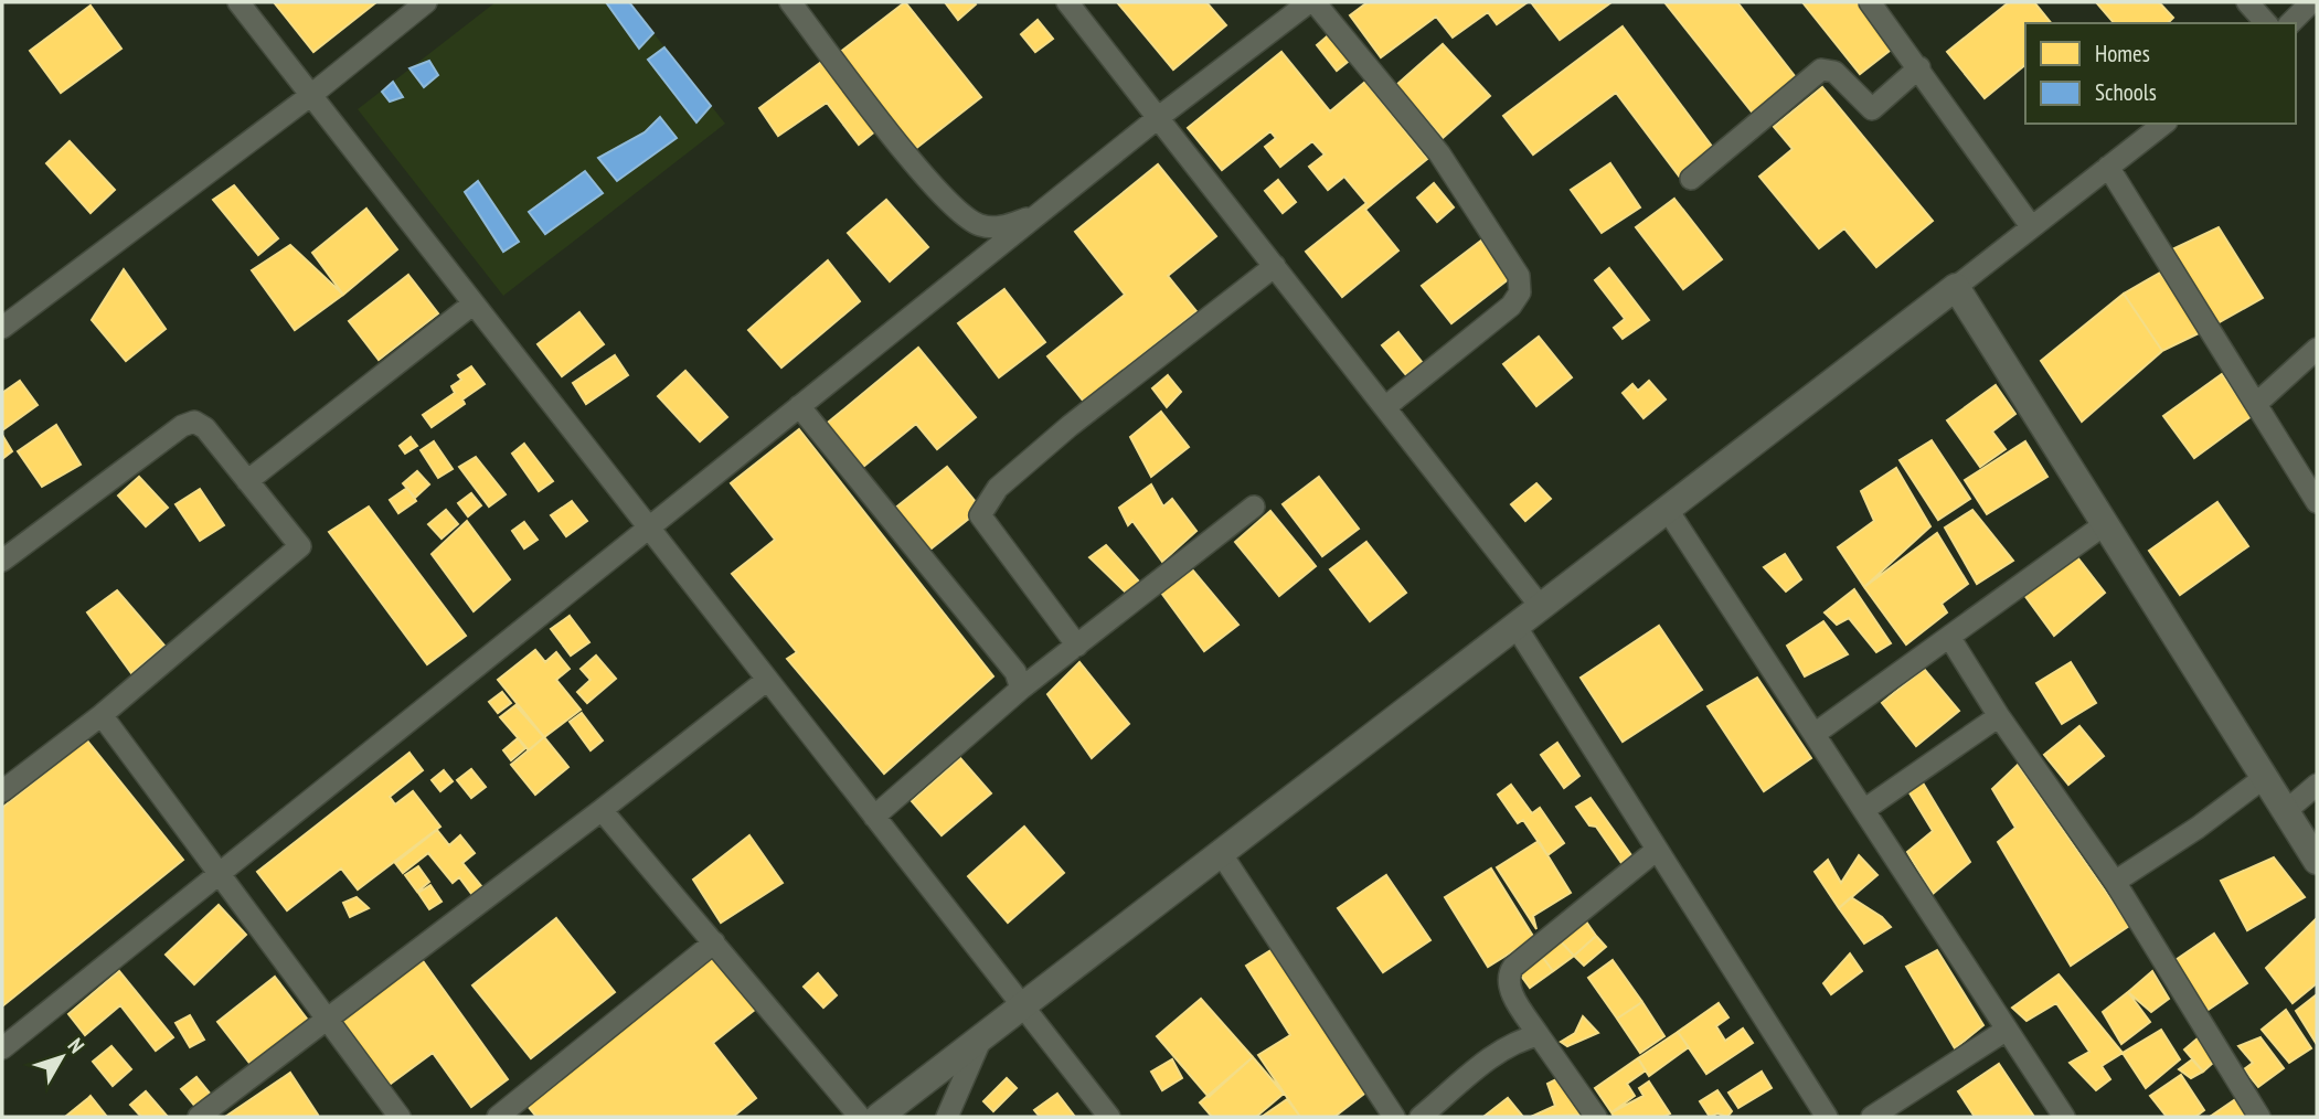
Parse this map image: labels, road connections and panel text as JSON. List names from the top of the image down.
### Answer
{
  "legend": ["Homes", "Schools"],
  "north": "top right"
}
